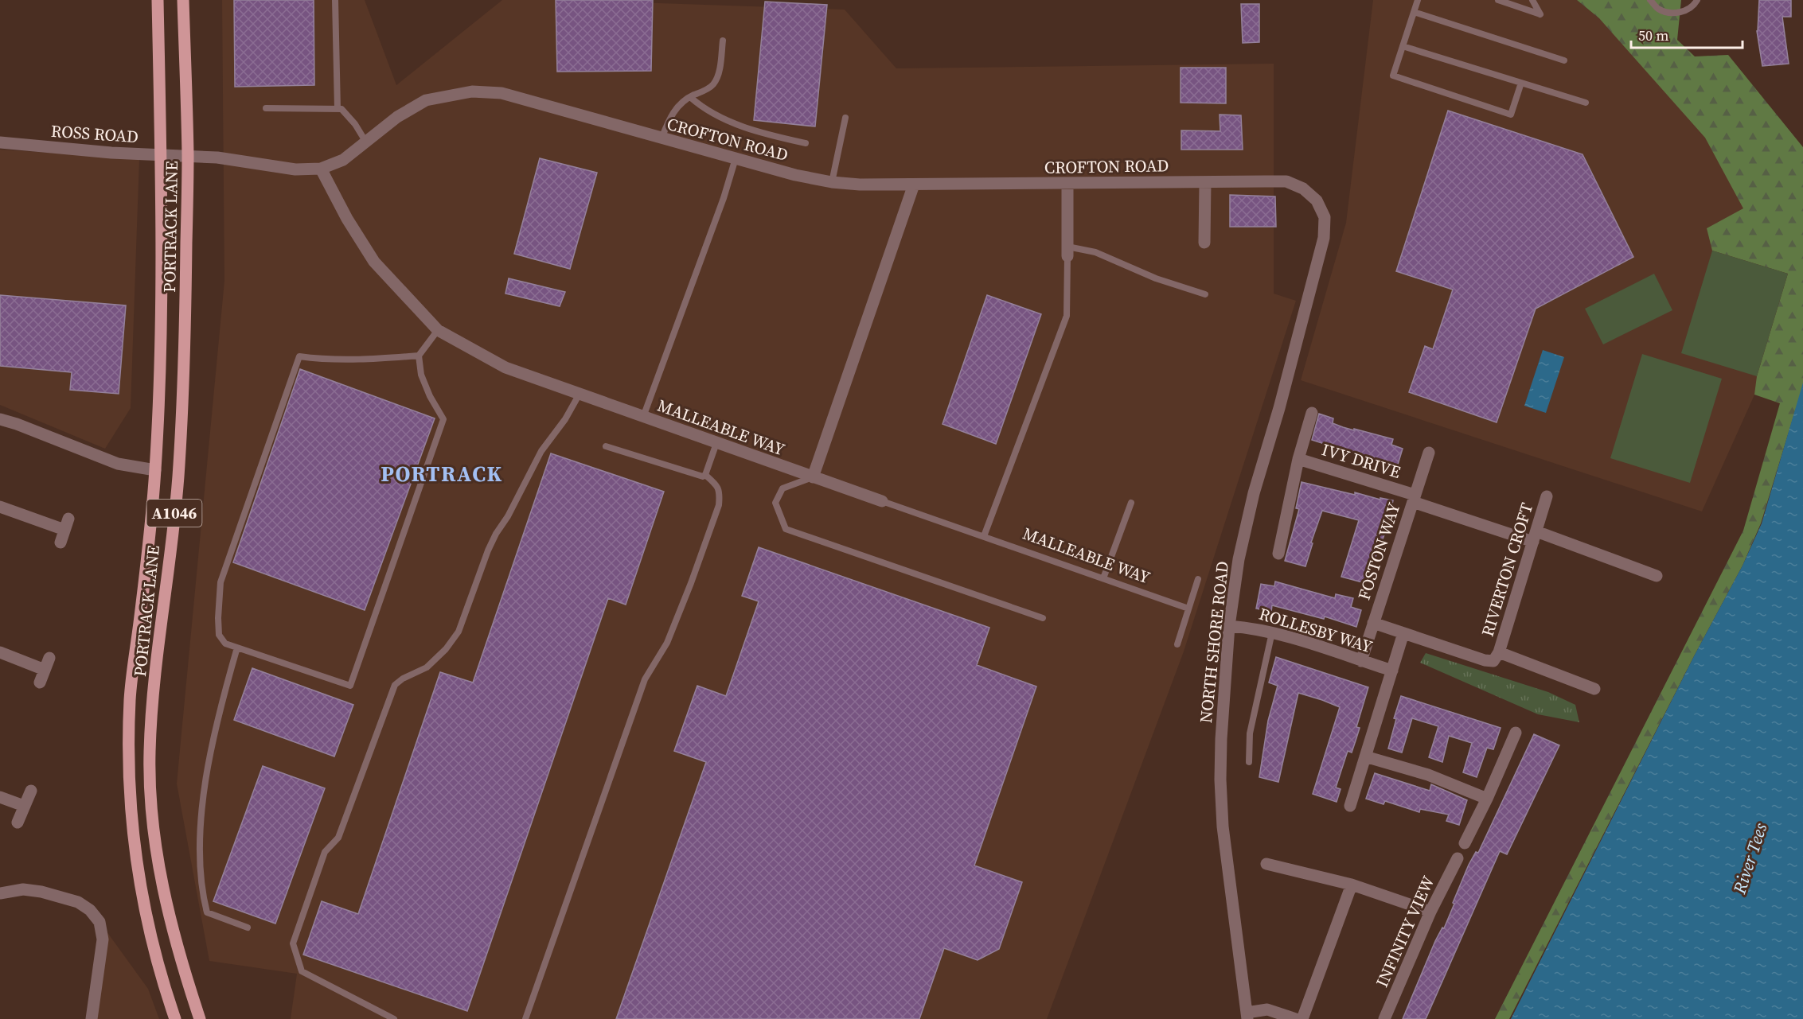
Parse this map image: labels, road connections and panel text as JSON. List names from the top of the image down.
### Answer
{
  "streets": {
    "main road": ["PORTRACK LANE", "A1046"],
    "street": [
      "ROSS ROAD",
      "CROFTON ROAD",
      "MALLEABLE WAY",
      "IVY DRIVE",
      "FOSTON WAY",
      "RIVERTON CROFT",
      "ROLLESBY WAY",
      "NORTH SHORE ROAD",
      "INFINITY VIEW"
    ]
  },
  "crossings": [
    ["ROSS ROAD", "CROFTON ROAD"],
    ["ROSS ROAD", "PORTRACK LANE"],
    ["CROFTON ROAD", "PORTRACK LANE"],
    ["CROFTON ROAD", "MALLEABLE WAY"],
    ["CROFTON ROAD", "NORTH SHORE ROAD"],
    ["IVY DRIVE", "FOSTON WAY"],
    ["IVY DRIVE", "RIVERTON CROFT"],
    ["FOSTON WAY", "ROLLESBY WAY"],
    ["ROLLESBY WAY", "NORTH SHORE ROAD"]
  ],
  "districts": ["PORTRACK"],
  "water": ["River Tees"],
  "scale_bar": "50 m"
}
